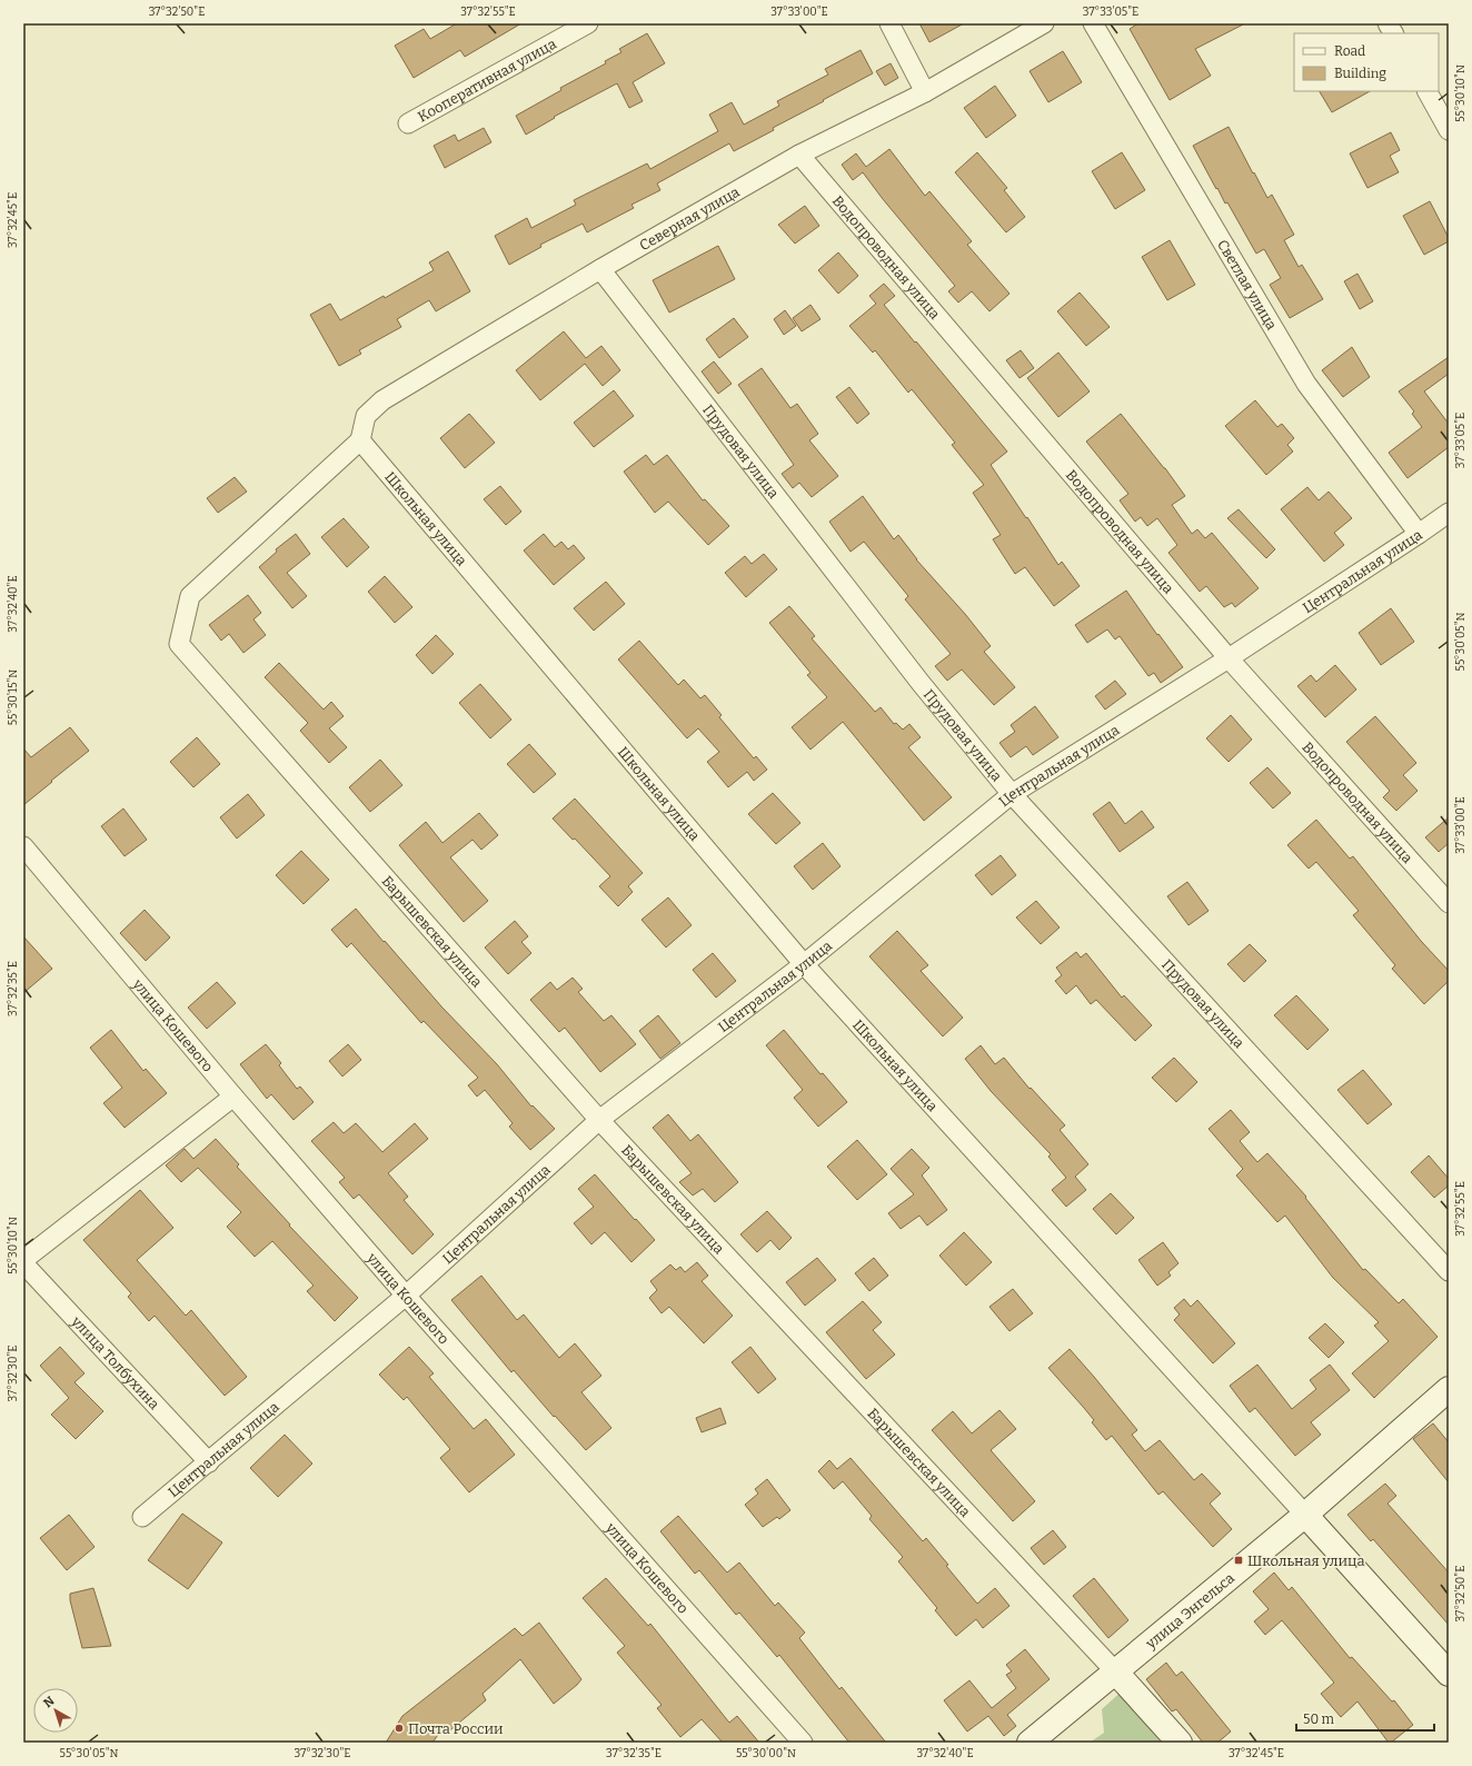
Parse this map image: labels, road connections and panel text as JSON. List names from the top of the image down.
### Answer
{
  "streets": {
    "street": [
      "Кооперативная улица",
      "Северная улица",
      "Водопроводная улица",
      "Светлая улица",
      "Прудовая улица",
      "Школьная улица",
      "Центральная улица",
      "Барышевская улица",
      "улица Кошевого",
      "улица Толбухина",
      "улица Энгельса"
    ]
  },
  "crossings": [
    ["Северная улица", "Водопроводная улица"],
    ["Северная улица", "Прудовая улица"],
    ["Северная улица", "Школьная улица"],
    ["Северная улица", "Барышевская улица"],
    ["Водопроводная улица", "Центральная улица"],
    ["Светлая улица", "Центральная улица"],
    ["Прудовая улица", "Центральная улица"],
    ["Школьная улица", "Центральная улица"],
    ["Школьная улица", "Барышевская улица"],
    ["Школьная улица", "улица Энгельса"],
    ["Центральная улица", "Барышевская улица"],
    ["Центральная улица", "улица Кошевого"],
    ["Центральная улица", "улица Толбухина"],
    ["Барышевская улица", "улица Энгельса"]
  ],
  "places": {
    "transit": ["Школьная улица"],
    "other": ["Почта России"]
  },
  "legend": ["Road", "Building"],
  "scale_bar": "50 m",
  "north": "top left",
  "coordinates": [
    "37°32'50\"E",
    "37°32'55\"E",
    "37°33'00\"E",
    "37°33'05\"E",
    "55°30'10\"N",
    "37°32'45\"E",
    "37°32'40\"E",
    "55°30'05\"N",
    "55°30'15\"N",
    "37°32'35\"E",
    "37°32'30\"E",
    "55°30'00\"N"
  ]
}
